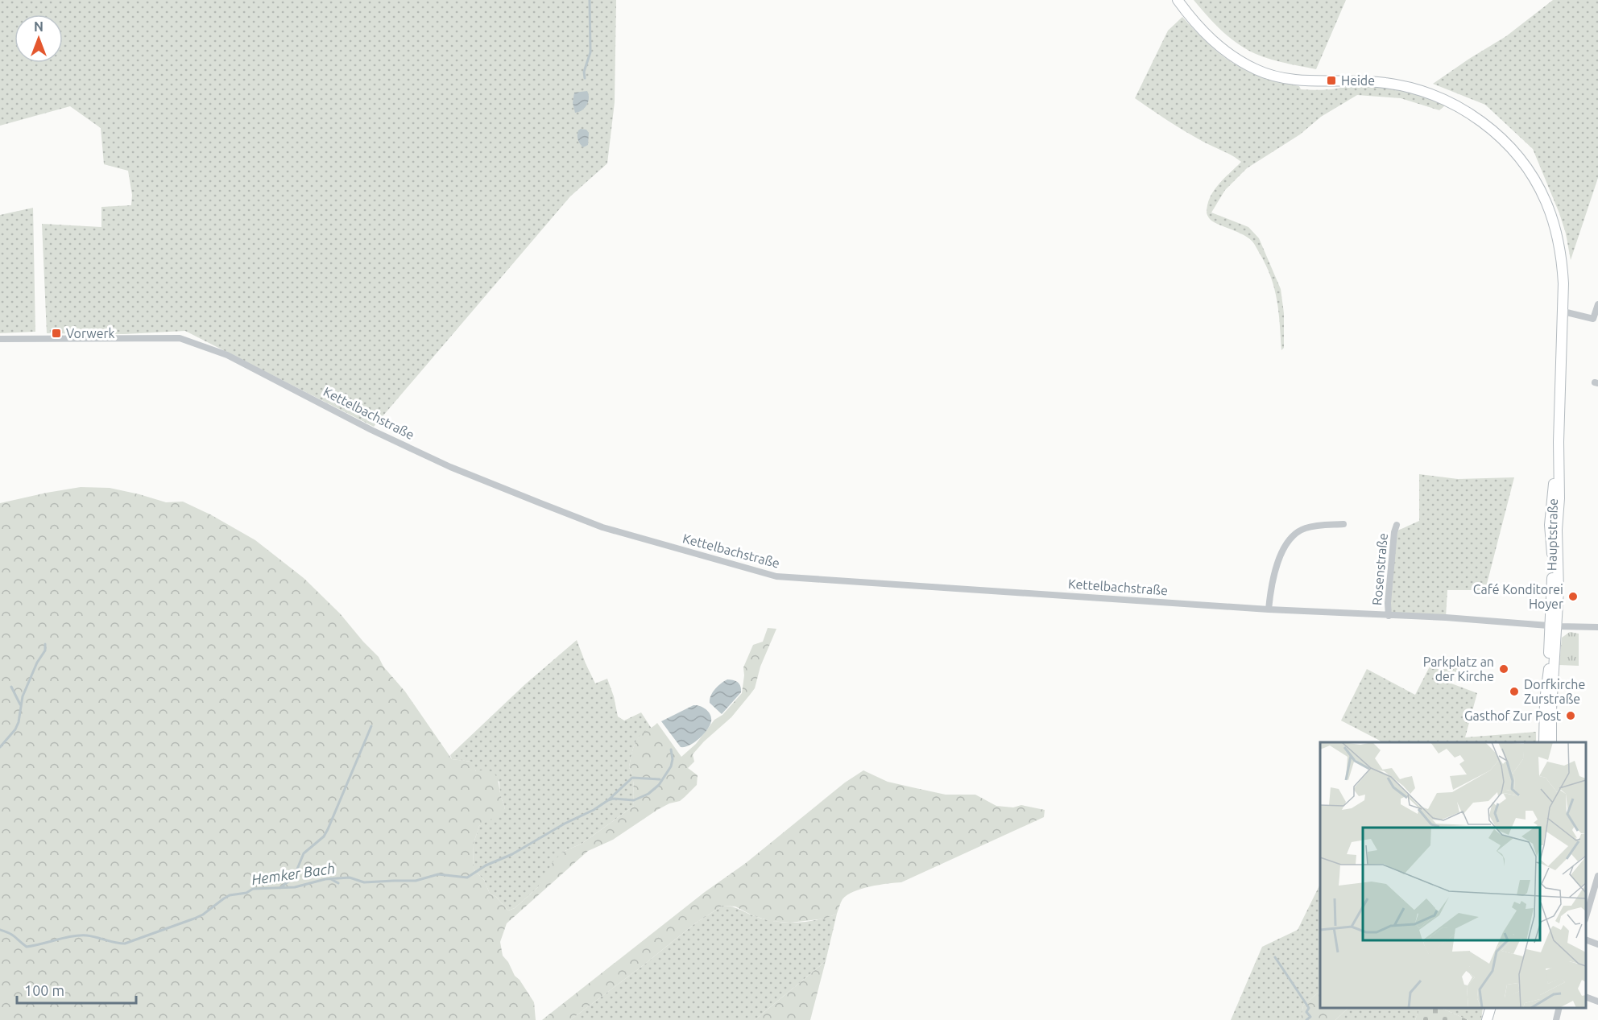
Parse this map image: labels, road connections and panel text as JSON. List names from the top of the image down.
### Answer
{
  "streets": {
    "main road": ["Hauptstraße"],
    "street": ["Kettelbachstraße", "Rosenstraße"]
  },
  "crossings": [
    ["Kettelbachstraße", "Hauptstraße"],
    ["Kettelbachstraße", "Rosenstraße"]
  ],
  "water": ["Hemker Bach"],
  "places": {
    "transit": ["Heide", "Vorwerk"],
    "other": [
      "Café Konditorei Hoyer",
      "Parkplatz an der Kirche",
      "Dorfkirche Zurstraße",
      "Gasthof Zur Post"
    ]
  },
  "scale_bar": "100 m",
  "north": "top"
}
